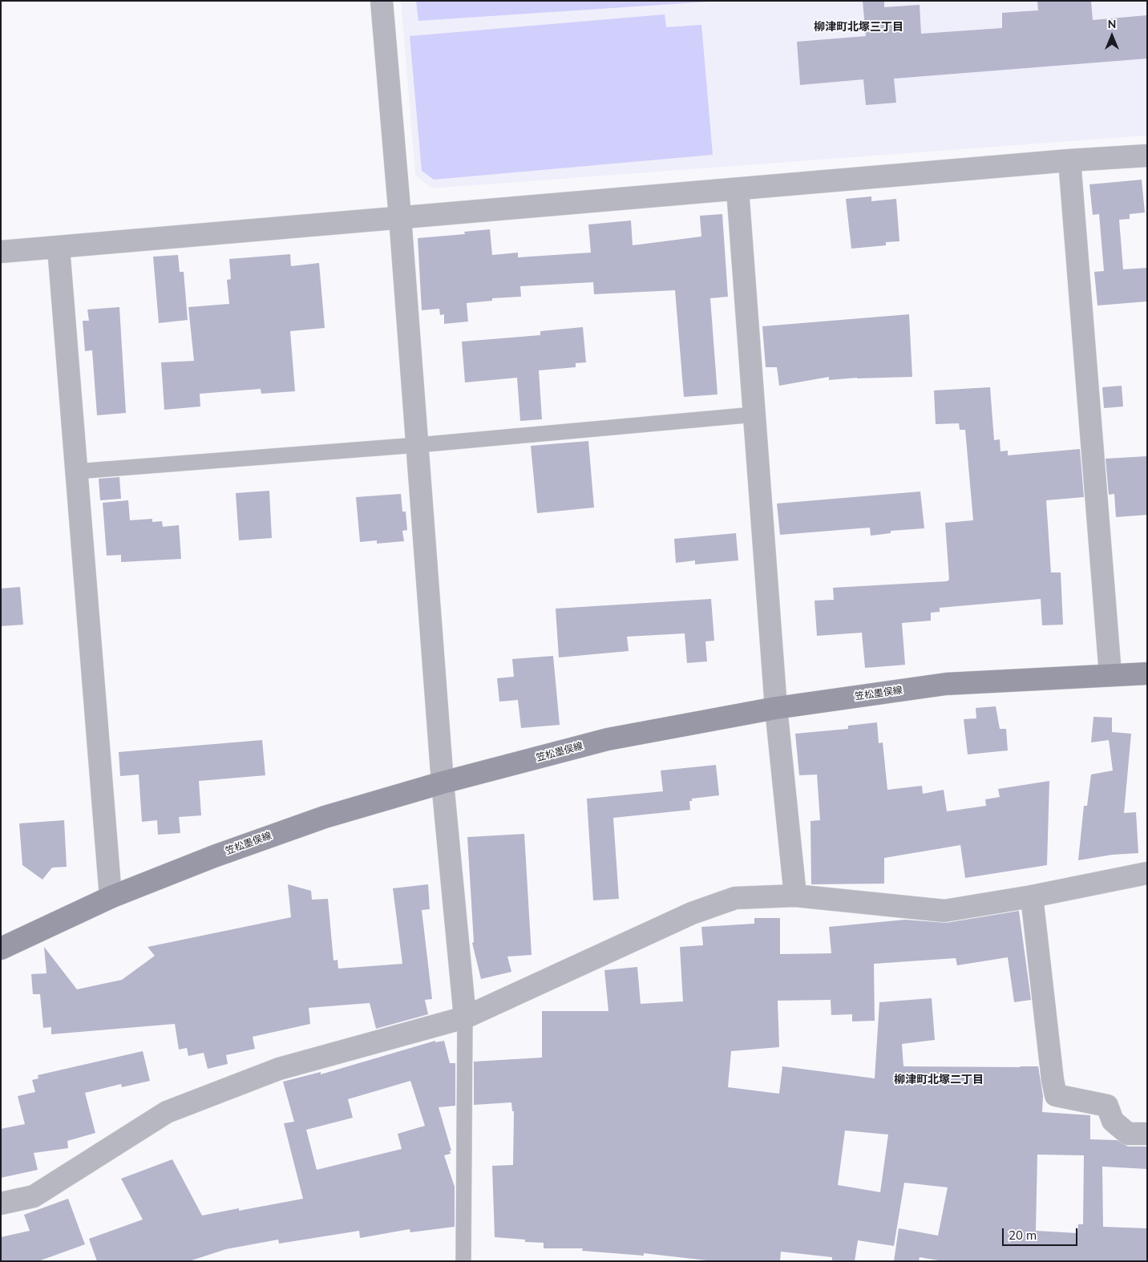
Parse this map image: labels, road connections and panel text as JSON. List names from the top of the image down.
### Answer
{
  "streets": {
    "main road": ["笠松墨俣線"]
  },
  "districts": ["柳津町北塚三丁目", "柳津町北塚二丁目"],
  "scale_bar": "20 m",
  "north": "top"
}
